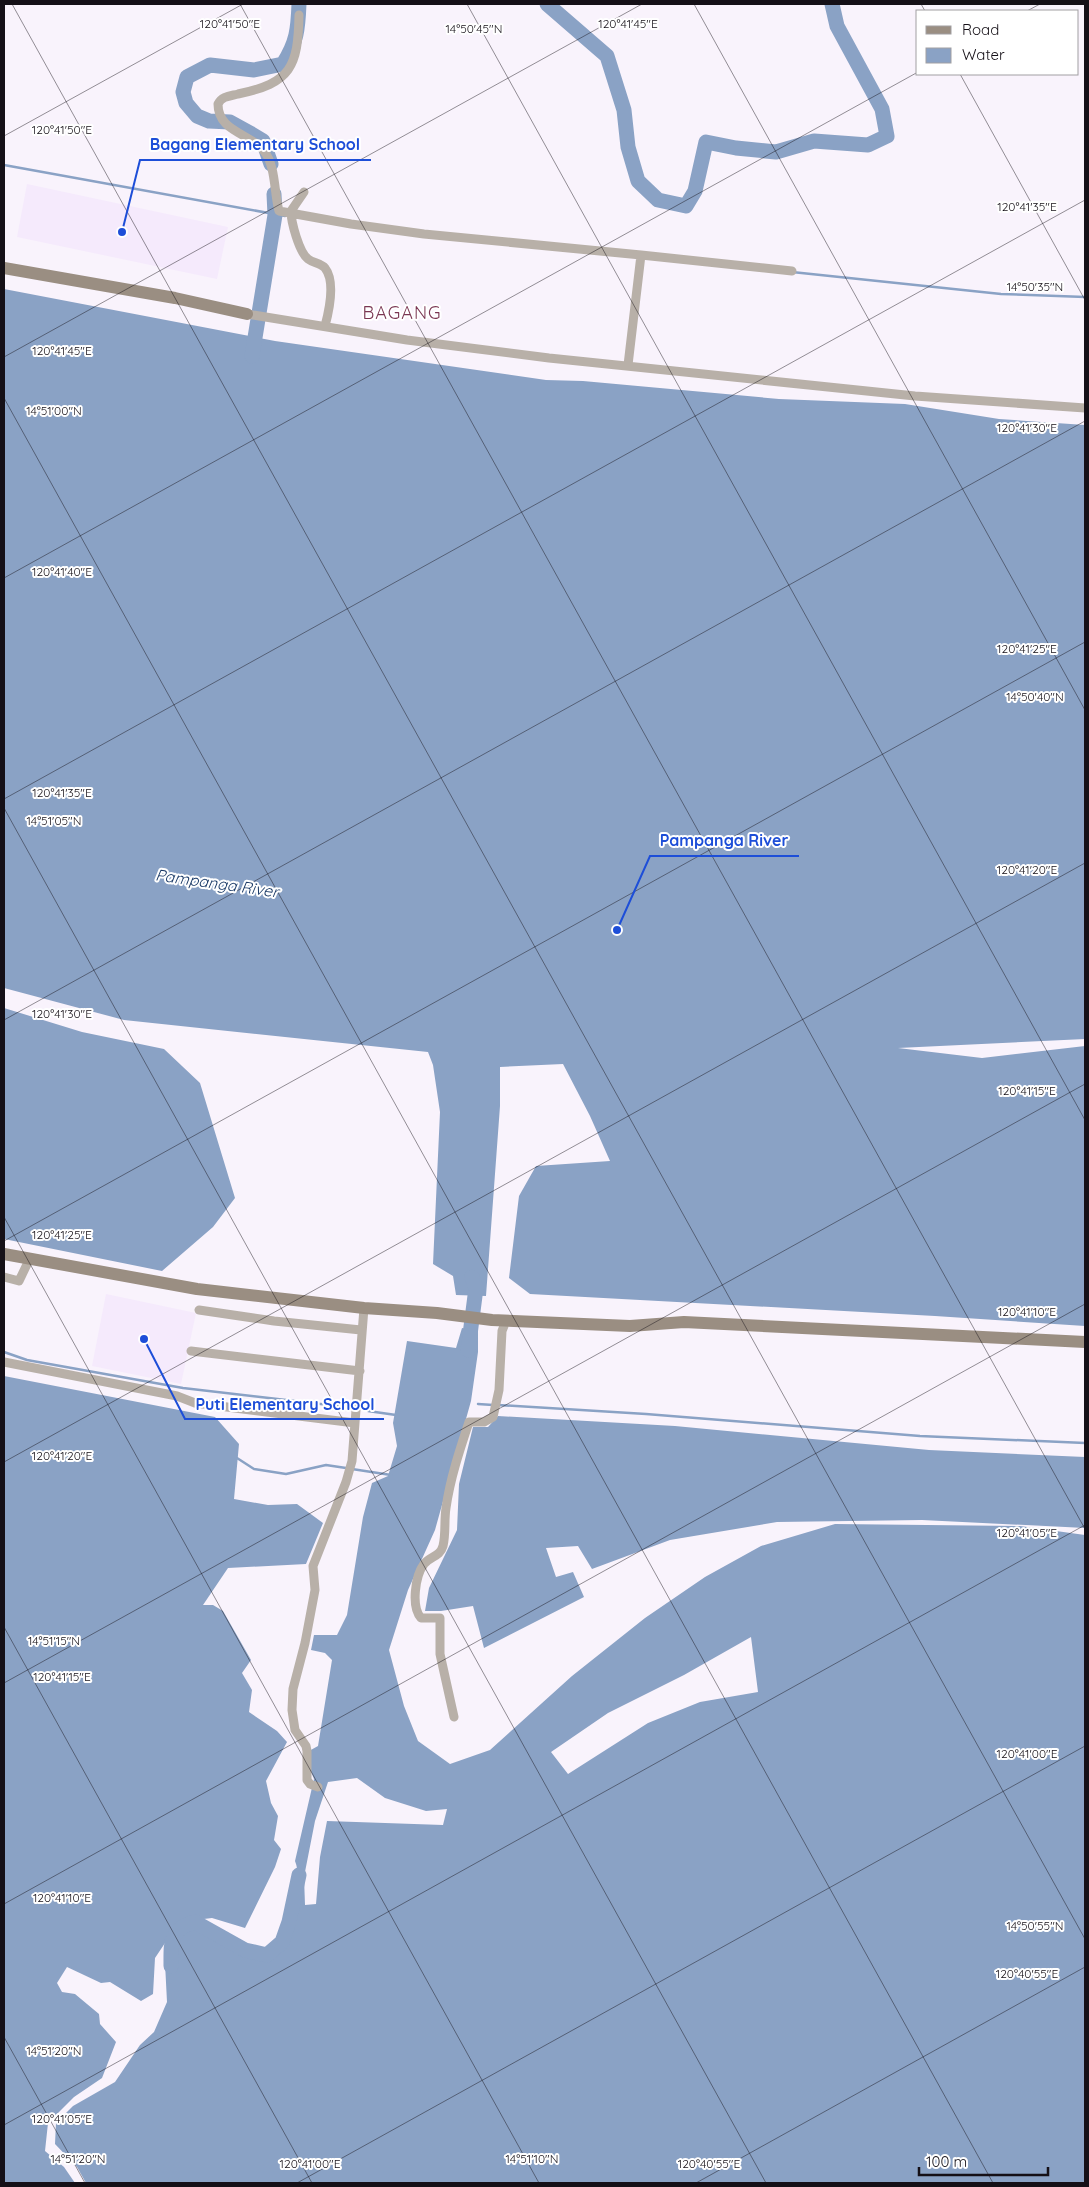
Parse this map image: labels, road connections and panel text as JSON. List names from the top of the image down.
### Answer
{
  "districts": ["BAGANG"],
  "water": ["Pampanga River"],
  "places": ["Bagang Elementary School", "Pampanga River", "Puti Elementary School"],
  "legend": ["Road", "Water"],
  "scale_bar": "100 m",
  "coordinates": [
    "120°41'50\"E",
    "120°41'45\"E",
    "14°50'45\"N",
    "120°41'35\"E",
    "14°50'35\"N",
    "14°51'00\"N",
    "120°41'30\"E",
    "120°41'40\"E",
    "120°41'25\"E",
    "14°50'40\"N",
    "14°51'05\"N",
    "120°41'20\"E",
    "120°41'15\"E",
    "120°41'10\"E",
    "120°41'05\"E",
    "14°51'15\"N",
    "120°41'00\"E",
    "14°50'55\"N",
    "120°40'55\"E",
    "14°51'20\"N",
    "14°51'10\"N"
  ]
}
